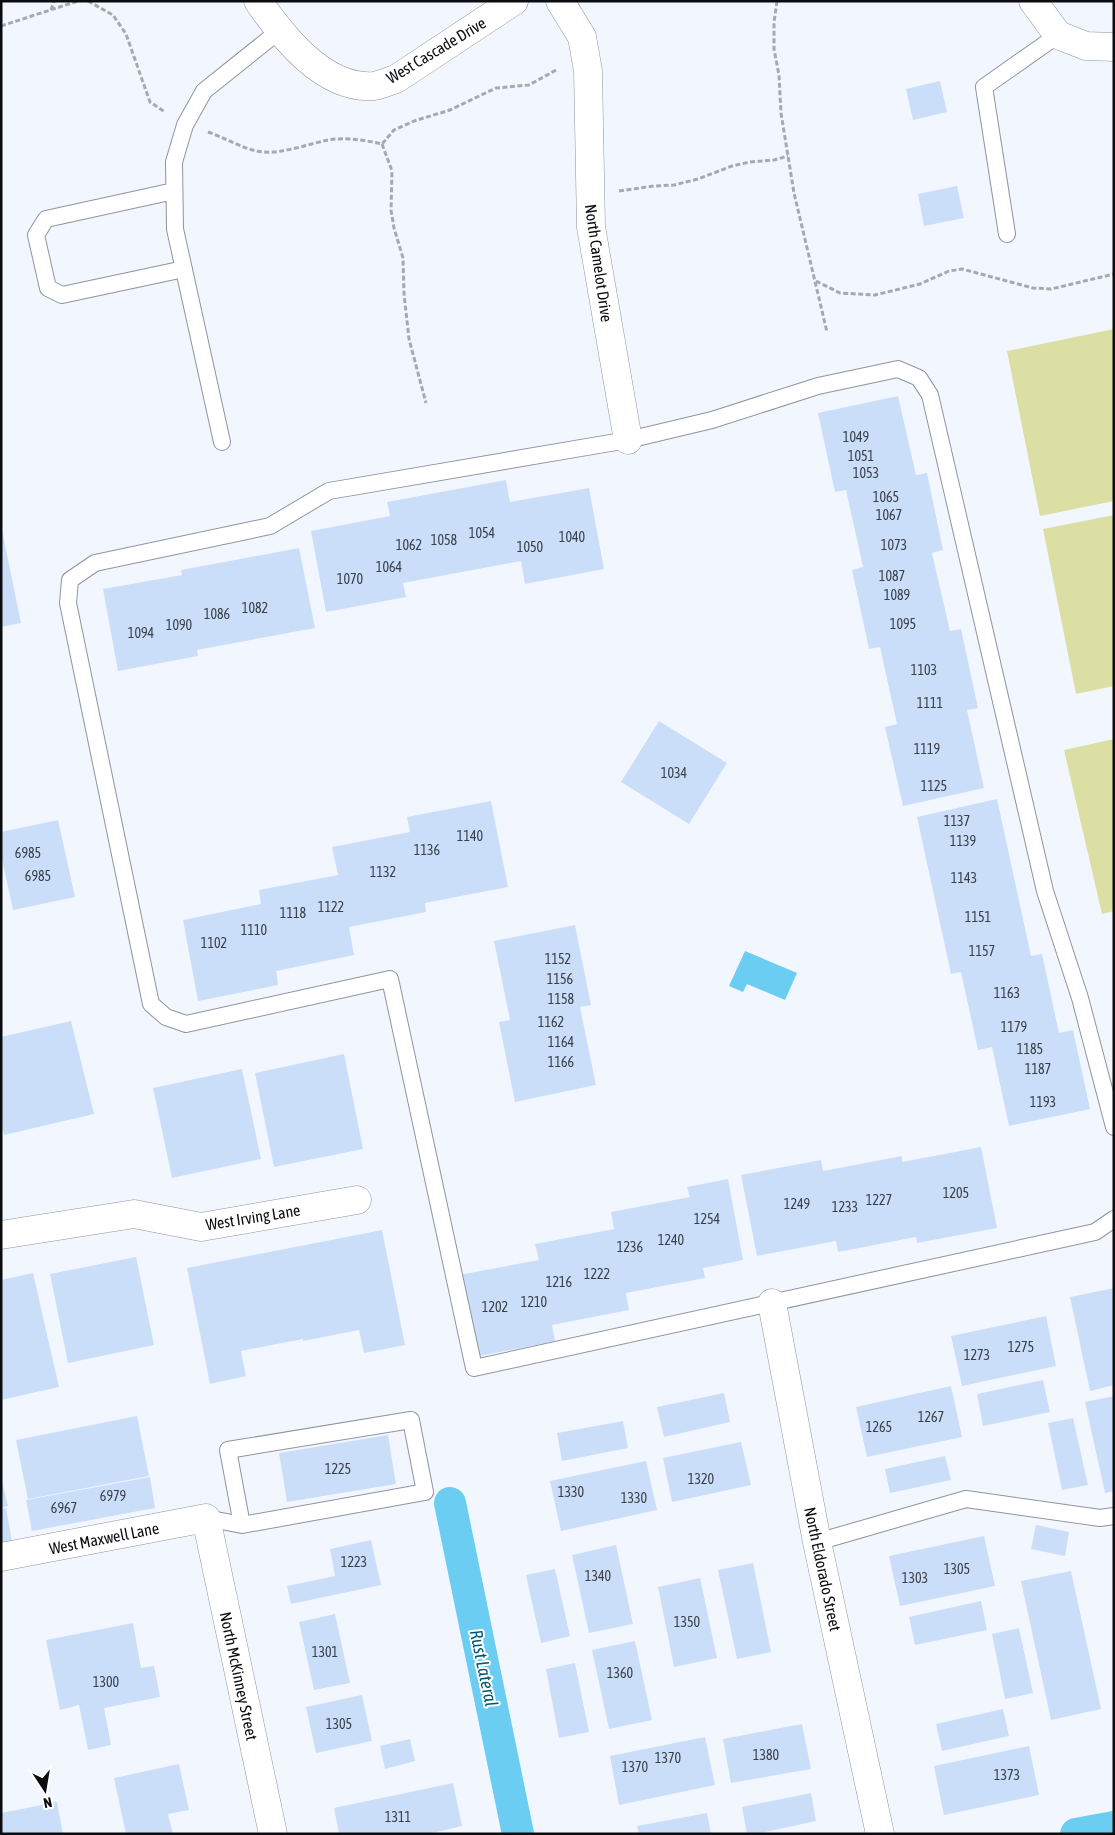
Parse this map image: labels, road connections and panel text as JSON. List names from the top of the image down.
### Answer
{
  "streets": {
    "street": [
      "West Cascade Drive",
      "North Camelot Drive",
      "West Irving Lane",
      "West Maxwell Lane",
      "North Eldorado Street",
      "North McKinney Street"
    ]
  },
  "crossings": [
    ["West Maxwell Lane", "North McKinney Street"]
  ],
  "water": ["Rust Lateral"],
  "house_numbers": [
    "1049",
    "1051",
    "1053",
    "1065",
    "1067",
    "1054",
    "1040",
    "1058",
    "1062",
    "1073",
    "1050",
    "1064",
    "1087",
    "1070",
    "1089",
    "1082",
    "1086",
    "1095",
    "1090",
    "1094",
    "1103",
    "1111",
    "1119",
    "1034",
    "1125",
    "1137",
    "1140",
    "1139",
    "1136",
    "6985",
    "1132",
    "6985",
    "1143",
    "1122",
    "1118",
    "1151",
    "1110",
    "1102",
    "1157",
    "1152",
    "1156",
    "1163",
    "1158",
    "1162",
    "1179",
    "1164",
    "1185",
    "1166",
    "1187",
    "1193",
    "1205",
    "1227",
    "1249",
    "1233",
    "1254",
    "1240",
    "1236",
    "1222",
    "1216",
    "1210",
    "1202",
    "1275",
    "1273",
    "1267",
    "1265",
    "1225",
    "1320",
    "1330",
    "6979",
    "1330",
    "6967",
    "1223",
    "1305",
    "1340",
    "1303",
    "1350",
    "1301",
    "1360",
    "1300",
    "1305",
    "1380",
    "1370",
    "1370",
    "1373",
    "1311"
  ],
  "north": "bottom"
}
